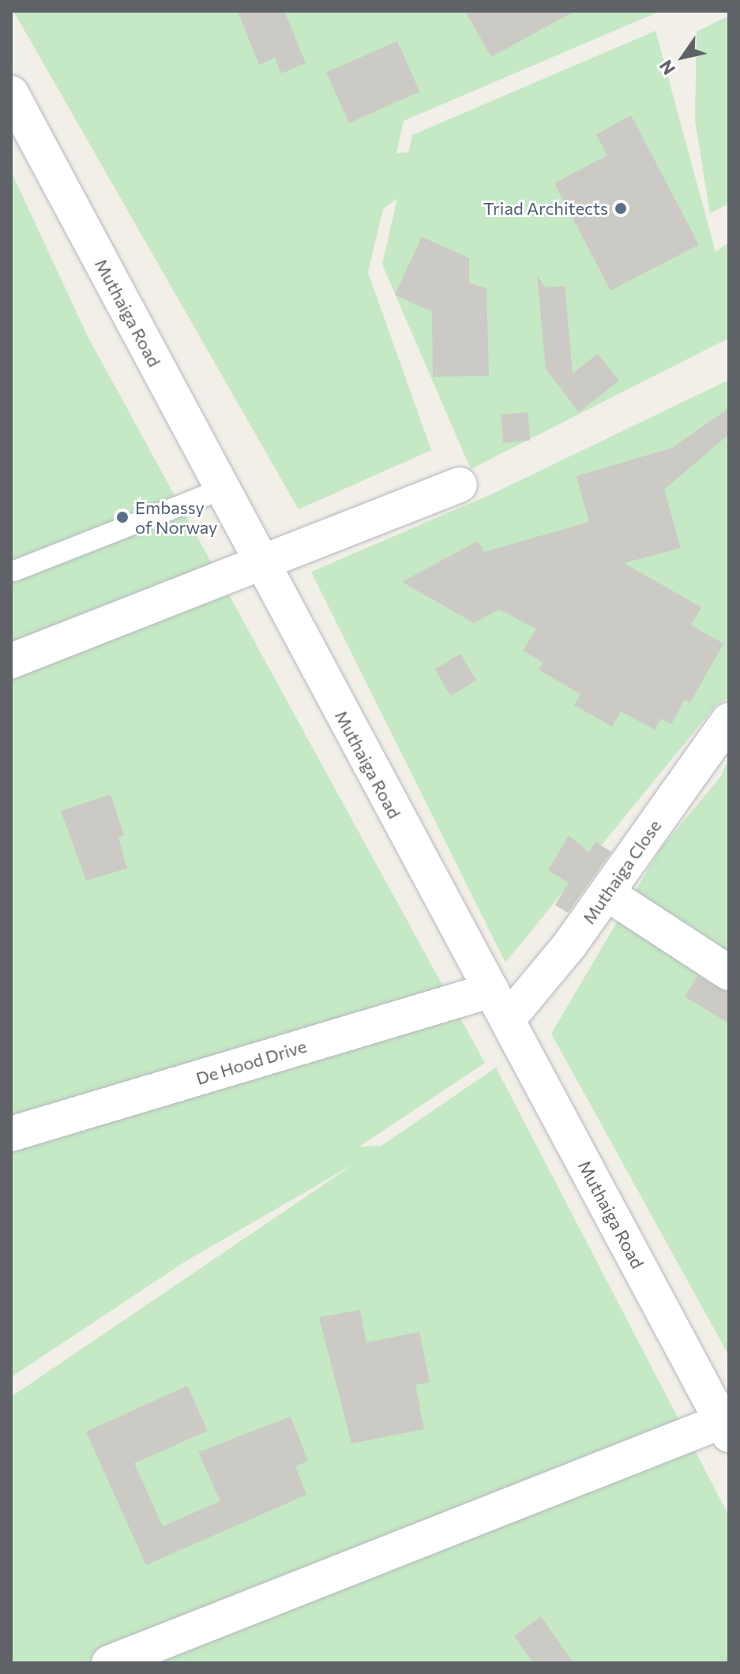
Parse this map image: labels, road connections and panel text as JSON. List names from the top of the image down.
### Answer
{
  "streets": {
    "street": ["Muthaiga Road", "Muthaiga Close", "De Hood Drive"]
  },
  "crossings": [
    ["Muthaiga Road", "Muthaiga Close"],
    ["Muthaiga Road", "De Hood Drive"],
    ["Muthaiga Close", "De Hood Drive"]
  ],
  "places": ["Triad Architects", "Embassy of Norway"],
  "north": "bottom left"
}
